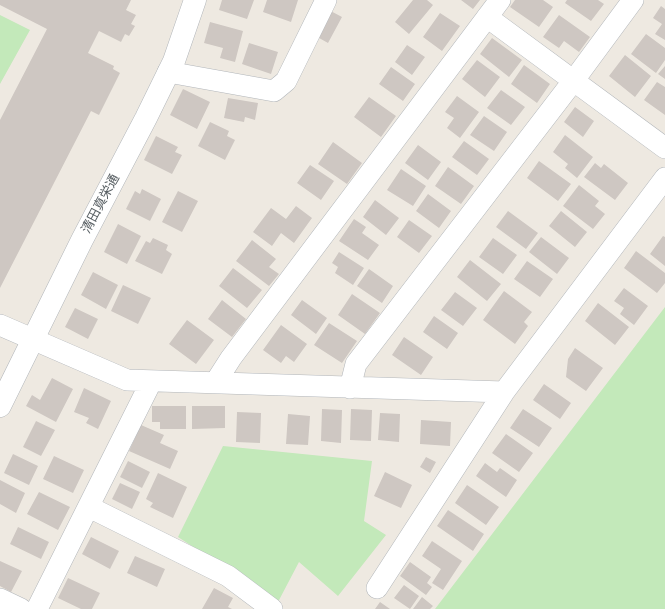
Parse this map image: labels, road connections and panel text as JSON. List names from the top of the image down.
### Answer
{
  "streets": {
    "street": ["清田真栄通"]
  }
}
